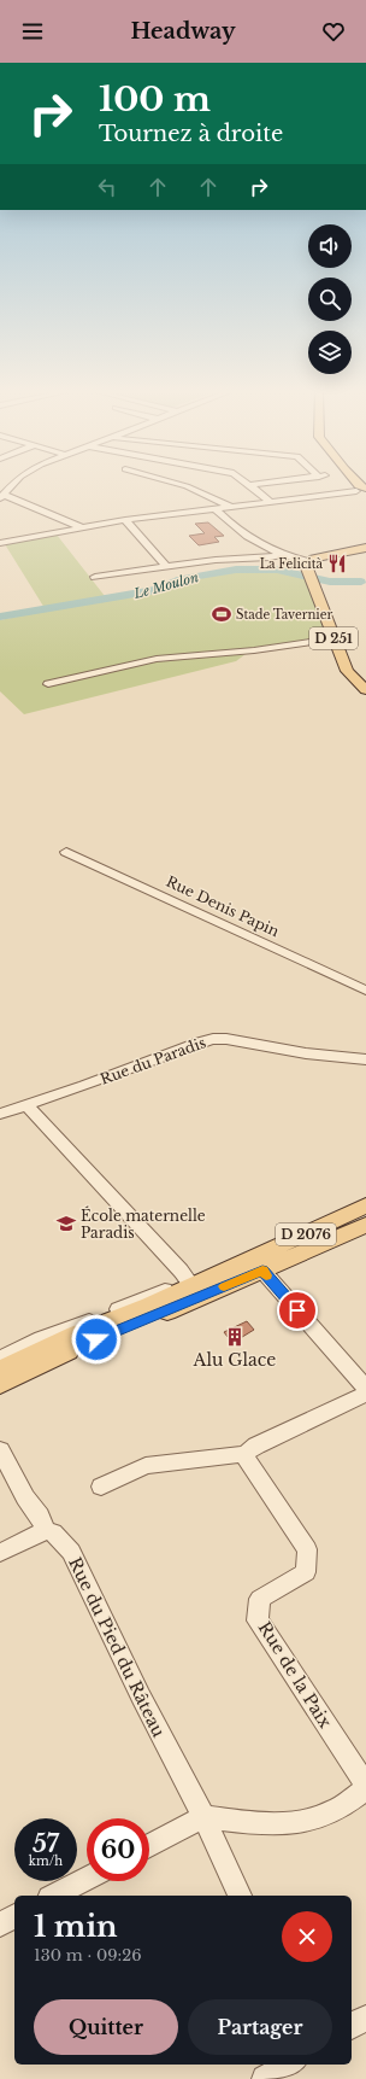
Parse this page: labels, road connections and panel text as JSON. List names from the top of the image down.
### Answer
{
  "streets": {
    "main road": ["D 251", "D 2076"],
    "street": [
      "Rue Denis Papin",
      "Rue du Paradis",
      "Rue du Pied du Râteau",
      "Rue de la Paix"
    ]
  },
  "crossings": [
    ["Rue du Pied du Râteau", "Rue de la Paix"]
  ],
  "water": ["Le Moulon"],
  "places": {
    "restaurant": ["La Felicità"],
    "sports": ["Stade Tavernier"],
    "school or university": ["École maternelle Paradis"],
    "building": ["Alu Glace"]
  },
  "page": {
    "header": "Headway",
    "turn": ["100 m", "Tournez à droite"],
    "speed": "57 km/h",
    "limit": "60",
    "heading": ["1 min", "130 m · 09:26"],
    "buttons": ["Quitter", "Partager"]
  }
}
